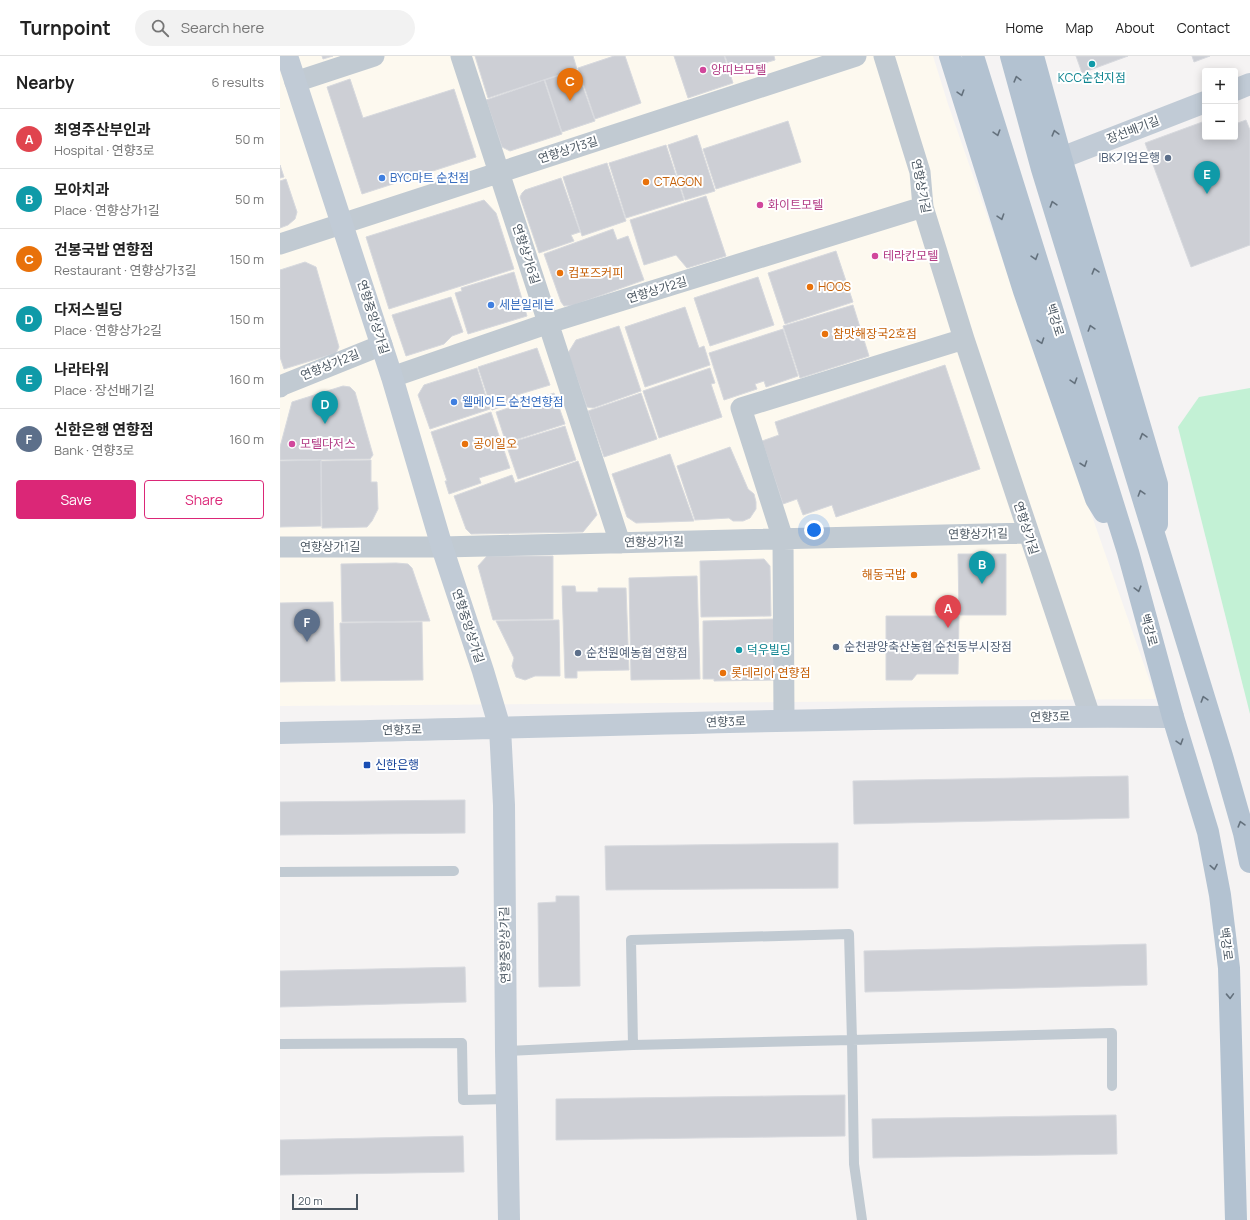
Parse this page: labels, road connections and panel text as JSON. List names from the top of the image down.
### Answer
{
  "streets": {
    "main road": ["백강로"],
    "street": [
      "장선배기길",
      "연향상가3길",
      "연향상가길",
      "연향상가6길",
      "연향상가2길",
      "연향중앙상가길",
      "연향상가1길",
      "연향3로"
    ]
  },
  "crossings": [
    ["연향상가3길", "연향상가6길"],
    ["연향상가3길", "연향중앙상가길"],
    ["연향상가길", "연향상가2길"],
    ["연향상가길", "연향상가1길"],
    ["연향상가길", "연향3로"],
    ["연향상가6길", "연향상가2길"],
    ["연향상가6길", "연향상가1길"],
    ["연향상가2길", "연향중앙상가길"],
    ["연향중앙상가길", "연향상가1길"],
    ["연향중앙상가길", "연향3로"],
    ["백강로", "연향3로"]
  ],
  "places": {
    "other": [
      "KCC순천지점",
      "앙띠브모텔",
      "IBK기업은행",
      "BYC마트 순천점",
      "CTAGON",
      "화이트모텔",
      "테라칸모텔",
      "컴포즈커피",
      "HOOS",
      "세븐일레븐",
      "참맛해장국2호점",
      "웰메이드 순천연향점",
      "모텔다저스",
      "공이일오",
      "해동국밥",
      "순천광양축산농협 순천동부시장점",
      "덕우빌딩",
      "순천원예농협 연향점",
      "롯데리아 연향점"
    ],
    "transit": ["신한은행"]
  },
  "scale_bar": "20 m",
  "page": {
    "header": "Turnpoint",
    "search": "Search here",
    "nav": [
      "Home",
      "Map",
      "About",
      "Contact"
    ],
    "heading": ["Nearby", "6 results"],
    "map_buttons": ["+", "−"],
    "pins": [
      "C",
      "E",
      "D",
      "B",
      "A",
      "F"
    ],
    "list": [
      {
        "mark": "A",
        "name": "최영주산부인과",
        "note": "Hospital · 연향3로",
        "value": "50 m"
      },
      {
        "mark": "B",
        "name": "모아치과",
        "note": "Place · 연향상가1길",
        "value": "50 m"
      },
      {
        "mark": "C",
        "name": "건봉국밥 연향점",
        "note": "Restaurant · 연향상가3길",
        "value": "150 m"
      },
      {
        "mark": "D",
        "name": "다저스빌딩",
        "note": "Place · 연향상가2길",
        "value": "150 m"
      },
      {
        "mark": "E",
        "name": "나라타워",
        "note": "Place · 장선배기길",
        "value": "160 m"
      },
      {
        "mark": "F",
        "name": "신한은행 연향점",
        "note": "Bank · 연향3로",
        "value": "160 m"
      }
    ],
    "buttons": ["Save", "Share"],
    "scale": "20 m"
  }
}
